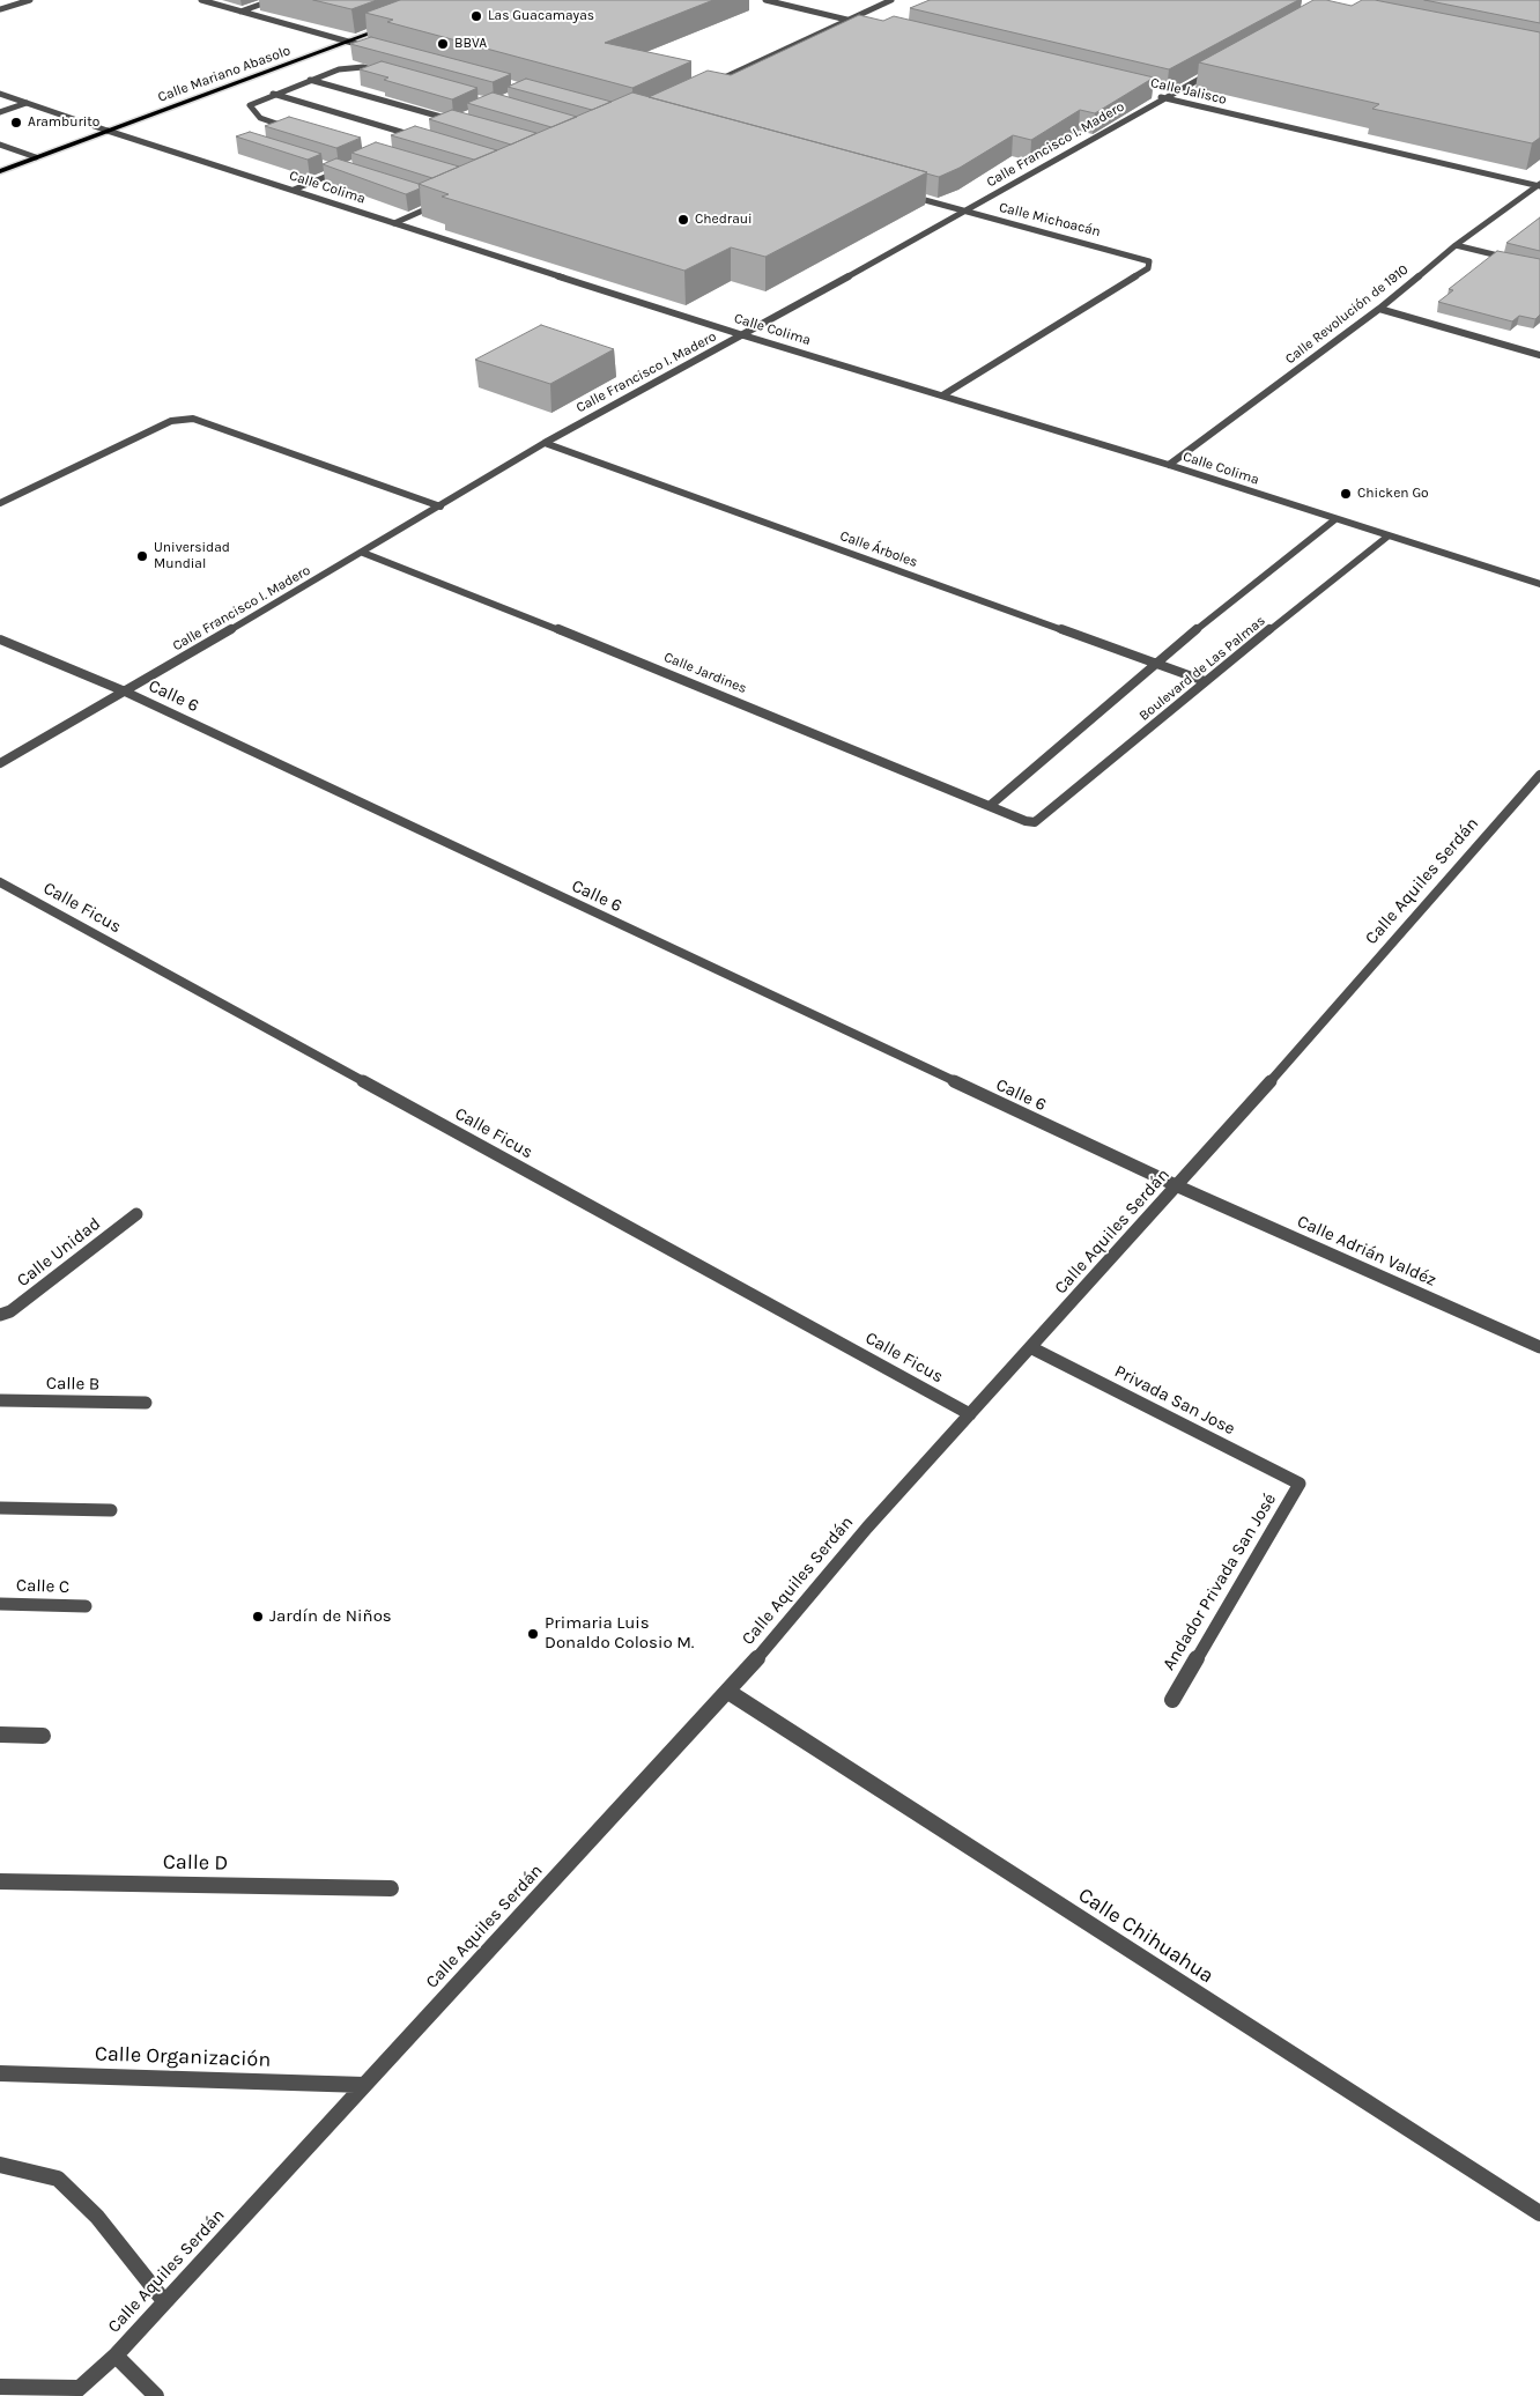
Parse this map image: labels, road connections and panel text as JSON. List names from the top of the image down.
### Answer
{
  "streets": {
    "main road": ["Calle Mariano Abasolo"],
    "street": [
      "Calle Jalisco",
      "Calle Francisco I. Madero",
      "Calle Colima",
      "Calle Michoacán",
      "Calle Revolución de 1910",
      "Calle Árboles",
      "Boulevard de Las Palmas",
      "Calle Jardines",
      "Calle 6",
      "Calle Aquiles Serdán",
      "Calle Ficus",
      "Calle Adrián Valdéz",
      "Calle Unidad",
      "Calle B",
      "Privada San Jose",
      "Andador Privada San José",
      "Calle C",
      "Calle D",
      "Calle Chihuahua",
      "Calle Organización"
    ]
  },
  "crossings": [
    ["Calle Mariano Abasolo", "Calle Colima"],
    ["Calle Jalisco", "Calle Francisco I. Madero"],
    ["Calle Jalisco", "Calle Revolución de 1910"],
    ["Calle Francisco I. Madero", "Calle Colima"],
    ["Calle Francisco I. Madero", "Calle Michoacán"],
    ["Calle Francisco I. Madero", "Calle Árboles"],
    ["Calle Francisco I. Madero", "Calle Jardines"],
    ["Calle Francisco I. Madero", "Calle 6"],
    ["Calle Colima", "Calle Michoacán"],
    ["Calle Colima", "Calle Revolución de 1910"],
    ["Calle Colima", "Boulevard de Las Palmas"],
    ["Calle Árboles", "Boulevard de Las Palmas"],
    ["Boulevard de Las Palmas", "Calle Jardines"],
    ["Calle 6", "Calle Aquiles Serdán"],
    ["Calle 6", "Calle Adrián Valdéz"],
    ["Calle Aquiles Serdán", "Calle Ficus"],
    ["Calle Aquiles Serdán", "Calle Adrián Valdéz"],
    ["Calle Aquiles Serdán", "Privada San Jose"],
    ["Calle Aquiles Serdán", "Calle Chihuahua"],
    ["Calle Aquiles Serdán", "Calle Organización"],
    ["Privada San Jose", "Andador Privada San José"]
  ],
  "places": [
    "Las Guacamayas",
    "BBVA",
    "Aramburito",
    "Chedraui",
    "Chicken Go",
    "Universidad Mundial",
    "Jardín de Niños",
    "Primaria Luis Donaldo Colosio M."
  ]
}
